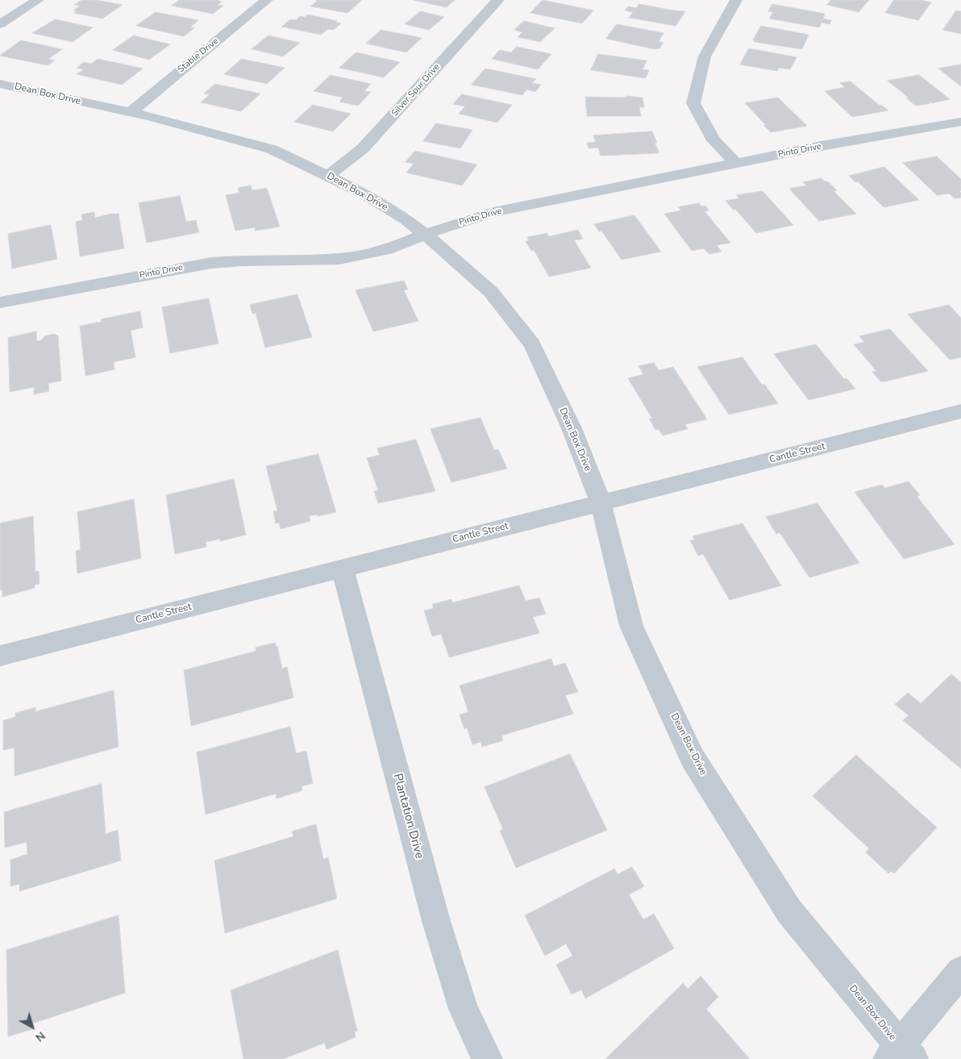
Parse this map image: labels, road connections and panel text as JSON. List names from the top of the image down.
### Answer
{
  "streets": {
    "street": [
      "Stable Drive",
      "Silver Spur Drive",
      "Dean Box Drive",
      "Pinto Drive",
      "Cantle Street",
      "Plantation Drive"
    ]
  },
  "crossings": [
    ["Stable Drive", "Dean Box Drive"],
    ["Silver Spur Drive", "Dean Box Drive"],
    ["Dean Box Drive", "Pinto Drive"],
    ["Dean Box Drive", "Cantle Street"],
    ["Cantle Street", "Plantation Drive"]
  ],
  "north": "bottom right"
}
